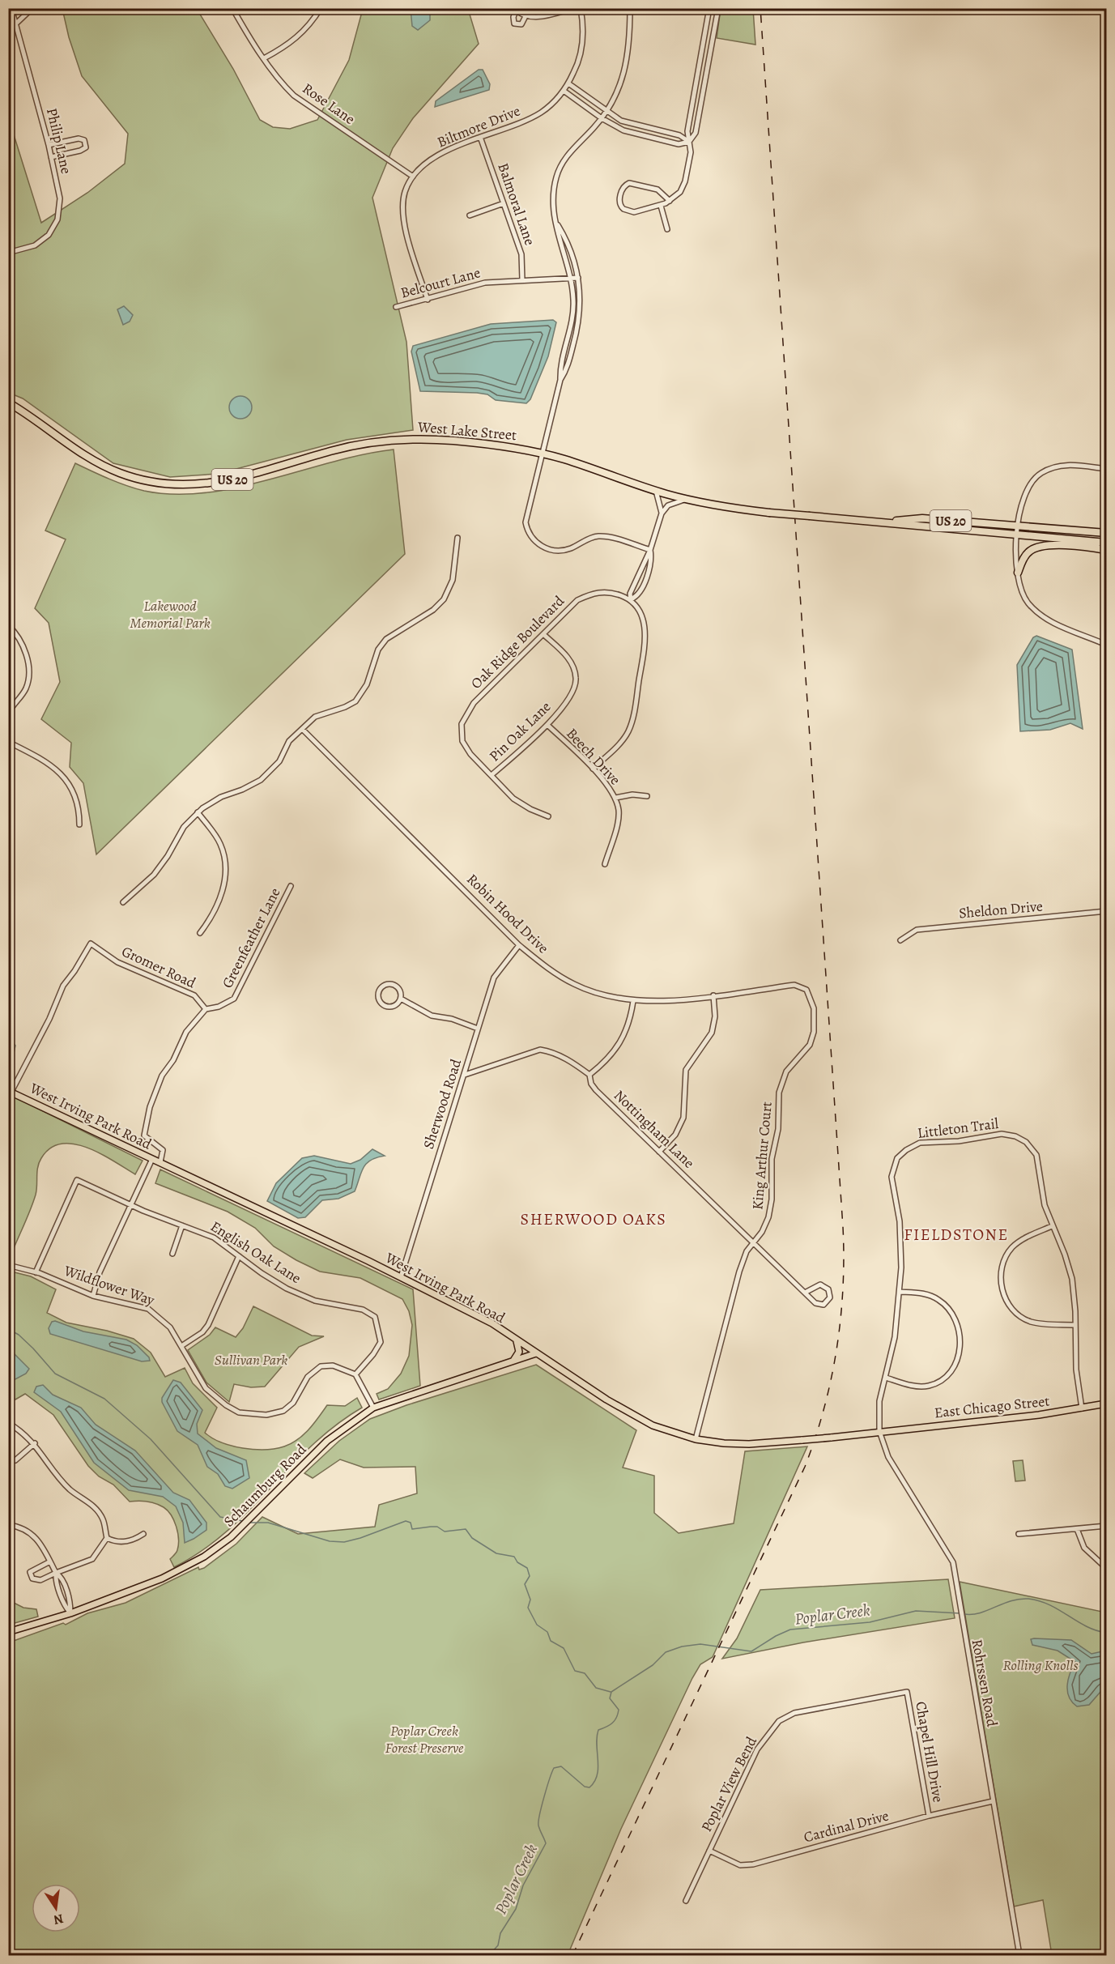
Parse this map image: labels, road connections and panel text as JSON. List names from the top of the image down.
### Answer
{
  "streets": {
    "highway": ["West Lake Street", "US 20"],
    "main road": ["West Irving Park Road", "East Chicago Street", "Schaumburg Road"],
    "street": [
      "Rose Lane",
      "Biltmore Drive",
      "Philip Lane",
      "Balmoral Lane",
      "Belcourt Lane",
      "Oak Ridge Boulevard",
      "Pin Oak Lane",
      "Beech Drive",
      "Sheldon Drive",
      "Robin Hood Drive",
      "Greenfeather Lane",
      "Gromer Road",
      "Sherwood Road",
      "Littleton Trail",
      "Nottingham Lane",
      "King Arthur Court",
      "English Oak Lane",
      "Wildflower Way",
      "Rohrssen Road",
      "Chapel Hill Drive",
      "Poplar View Bend",
      "Cardinal Drive"
    ]
  },
  "crossings": [
    ["Rose Lane", "Biltmore Drive"],
    ["Biltmore Drive", "Balmoral Lane"],
    ["Balmoral Lane", "Belcourt Lane"],
    ["West Lake Street", "US 20"],
    ["Oak Ridge Boulevard", "Pin Oak Lane"],
    ["Pin Oak Lane", "Beech Drive"],
    ["Robin Hood Drive", "Sherwood Road"],
    ["Robin Hood Drive", "King Arthur Court"],
    ["Greenfeather Lane", "Gromer Road"],
    ["Gromer Road", "West Irving Park Road"],
    ["Sherwood Road", "West Irving Park Road"],
    ["Sherwood Road", "Nottingham Lane"],
    ["West Irving Park Road", "Littleton Trail"],
    ["West Irving Park Road", "King Arthur Court"],
    ["West Irving Park Road", "East Chicago Street"],
    ["West Irving Park Road", "Schaumburg Road"],
    ["West Irving Park Road", "Rohrssen Road"],
    ["Littleton Trail", "East Chicago Street"],
    ["Littleton Trail", "Rohrssen Road"],
    ["Nottingham Lane", "King Arthur Court"],
    ["English Oak Lane", "Wildflower Way"],
    ["East Chicago Street", "Rohrssen Road"],
    ["Rohrssen Road", "Cardinal Drive"],
    ["Chapel Hill Drive", "Poplar View Bend"],
    ["Chapel Hill Drive", "Cardinal Drive"],
    ["Poplar View Bend", "Cardinal Drive"]
  ],
  "districts": ["SHERWOOD OAKS", "FIELDSTONE"],
  "water": ["Poplar Creek"],
  "parks": [
    "Lakewood Memorial Park",
    "Sullivan Park",
    "Rolling Knolls",
    "Poplar Creek Forest Preserve"
  ],
  "north": "bottom"
}
